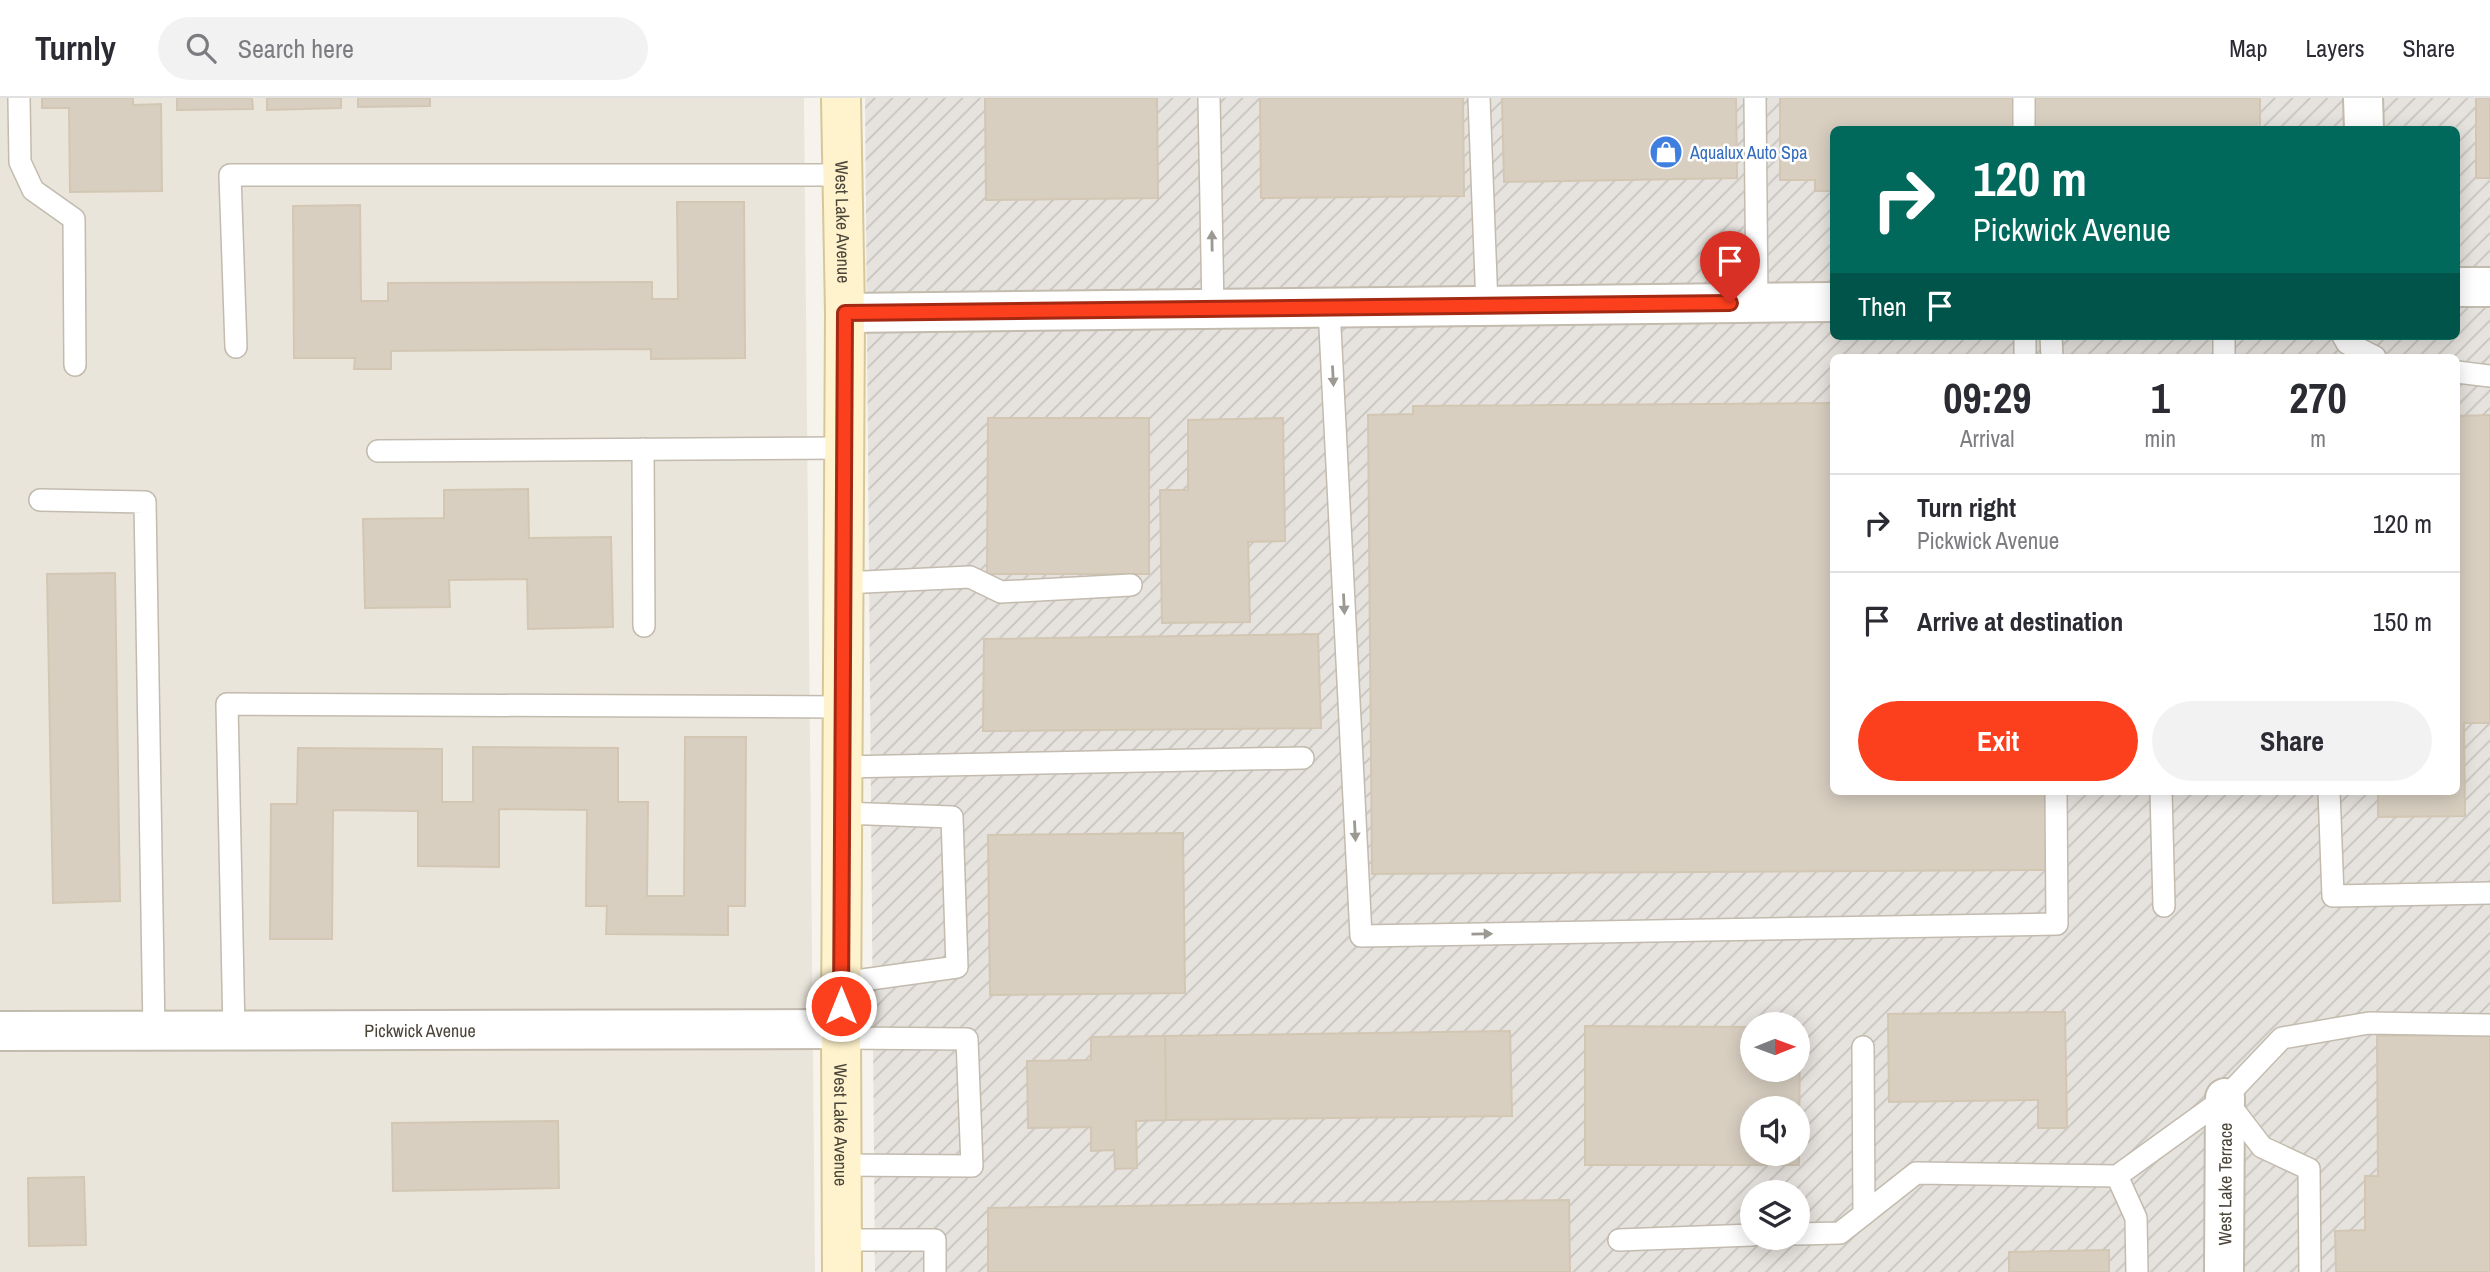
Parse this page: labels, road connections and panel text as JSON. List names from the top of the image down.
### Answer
{
  "streets": {
    "street": ["West Lake Avenue", "Pickwick Avenue", "West Lake Terrace"]
  },
  "crossings": [
    ["West Lake Avenue", "Pickwick Avenue"]
  ],
  "places": {
    "shop": ["Aqualux Auto Spa"]
  },
  "north": "right",
  "page": {
    "header": "Turnly",
    "search": "Search here",
    "nav": ["Map", "Layers", "Share"],
    "turn": ["120 m", "Pickwick Avenue"],
    "then": "Then",
    "eta": [
      "09:29",
      "Arrival",
      "1",
      "min",
      "270",
      "m"
    ],
    "list": [
      {
        "name": "Turn right",
        "note": "Pickwick Avenue",
        "value": "120 m"
      },
      {
        "name": "Arrive at destination",
        "value": "150 m"
      }
    ],
    "buttons": ["Exit", "Share"]
  }
}
